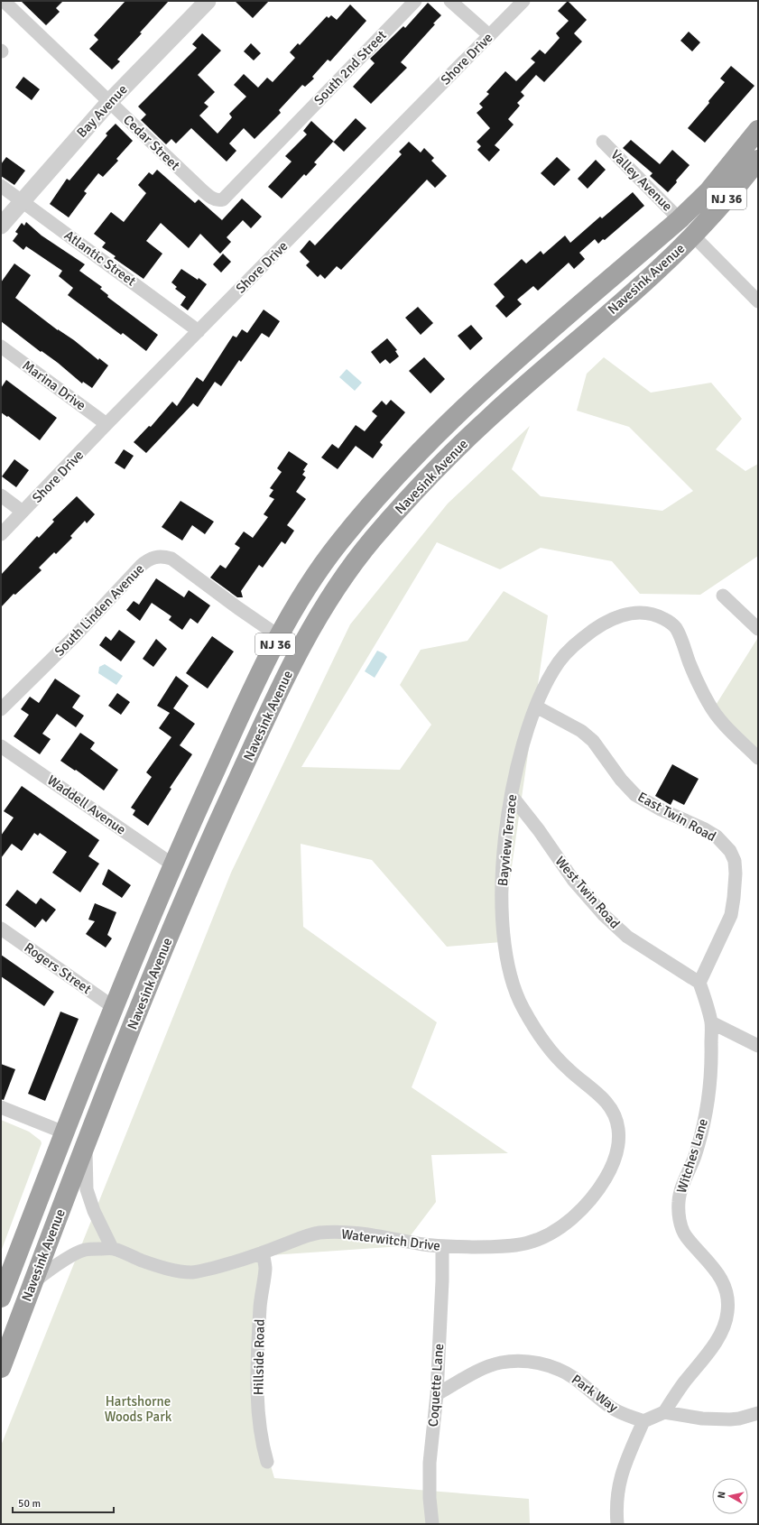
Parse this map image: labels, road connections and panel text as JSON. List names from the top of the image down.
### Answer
{
  "streets": {
    "highway": ["NJ 36", "Navesink Avenue"],
    "street": [
      "Shore Drive",
      "South 2nd Street",
      "Bay Avenue",
      "Cedar Street",
      "Valley Avenue",
      "Atlantic Street",
      "Marina Drive",
      "South Linden Avenue",
      "Waddell Avenue",
      "East Twin Road",
      "Bayview Terrace",
      "West Twin Road",
      "Rogers Street",
      "Witches Lane",
      "Waterwitch Drive",
      "Hillside Road",
      "Coquette Lane",
      "Park Way"
    ]
  },
  "crossings": [
    ["Shore Drive", "Atlantic Street"],
    ["Shore Drive", "Marina Drive"],
    ["South 2nd Street", "Cedar Street"],
    ["Bay Avenue", "Cedar Street"],
    ["Bay Avenue", "Atlantic Street"],
    ["Valley Avenue", "Navesink Avenue"],
    ["Navesink Avenue", "South Linden Avenue"],
    ["Navesink Avenue", "Waddell Avenue"],
    ["Navesink Avenue", "Rogers Street"],
    ["East Twin Road", "Bayview Terrace"],
    ["East Twin Road", "West Twin Road"],
    ["East Twin Road", "Witches Lane"],
    ["Bayview Terrace", "West Twin Road"],
    ["Bayview Terrace", "Waterwitch Drive"],
    ["West Twin Road", "Witches Lane"],
    ["Waterwitch Drive", "Hillside Road"],
    ["Waterwitch Drive", "Coquette Lane"],
    ["Coquette Lane", "Park Way"]
  ],
  "parks": ["Hartshorne Woods Park"],
  "scale_bar": "50 m",
  "north": "left"
}
